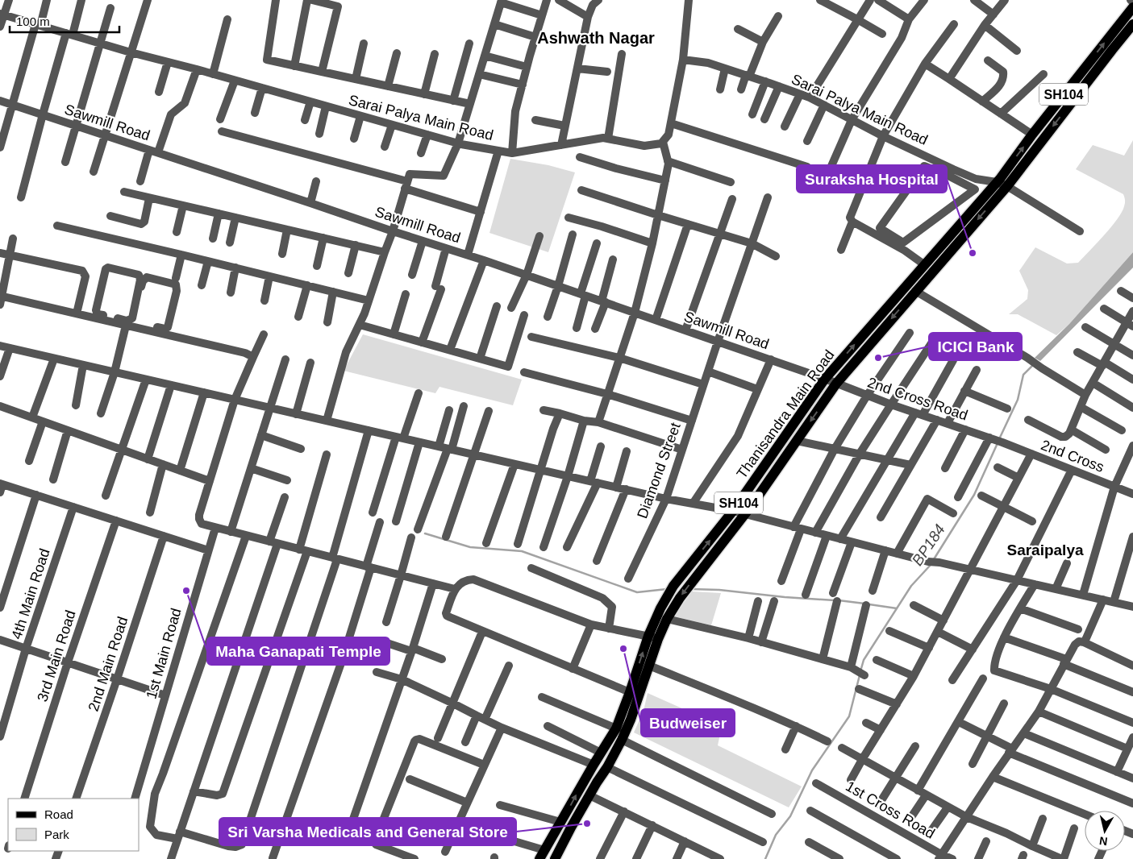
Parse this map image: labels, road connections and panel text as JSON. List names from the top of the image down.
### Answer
{
  "streets": {
    "main road": ["SH104", "Thanisandra Main Road"],
    "street": [
      "Sarai Palya Main Road",
      "Sawmill Road",
      "2nd Cross Road",
      "2nd Cross",
      "Diamond Street",
      "4th Main Road",
      "1st Main Road",
      "3rd Main Road",
      "2nd Main Road",
      "1st Cross Road"
    ]
  },
  "crossings": [
    ["Sarai Palya Main Road", "Thanisandra Main Road"],
    ["Sawmill Road", "2nd Cross Road"],
    ["Sawmill Road", "Thanisandra Main Road"],
    ["2nd Cross Road", "Thanisandra Main Road"],
    ["2nd Cross Road", "2nd Cross"]
  ],
  "districts": ["Ashwath Nagar", "Saraipalya"],
  "water": ["BP184"],
  "places": [
    "Suraksha Hospital",
    "ICICI Bank",
    "Maha Ganapati Temple",
    "Budweiser",
    "Sri Varsha Medicals and General Store"
  ],
  "legend": ["Road", "Park"],
  "scale_bar": "100 m",
  "north": "bottom"
}
